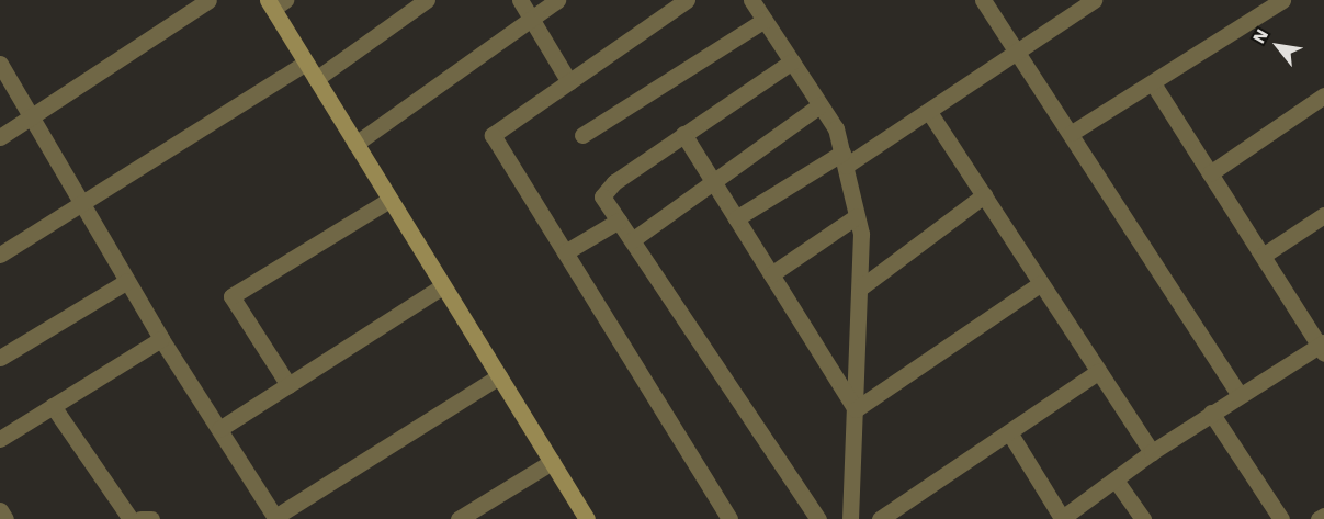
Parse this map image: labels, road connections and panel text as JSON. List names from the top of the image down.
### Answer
{
  "north": "top left"
}
